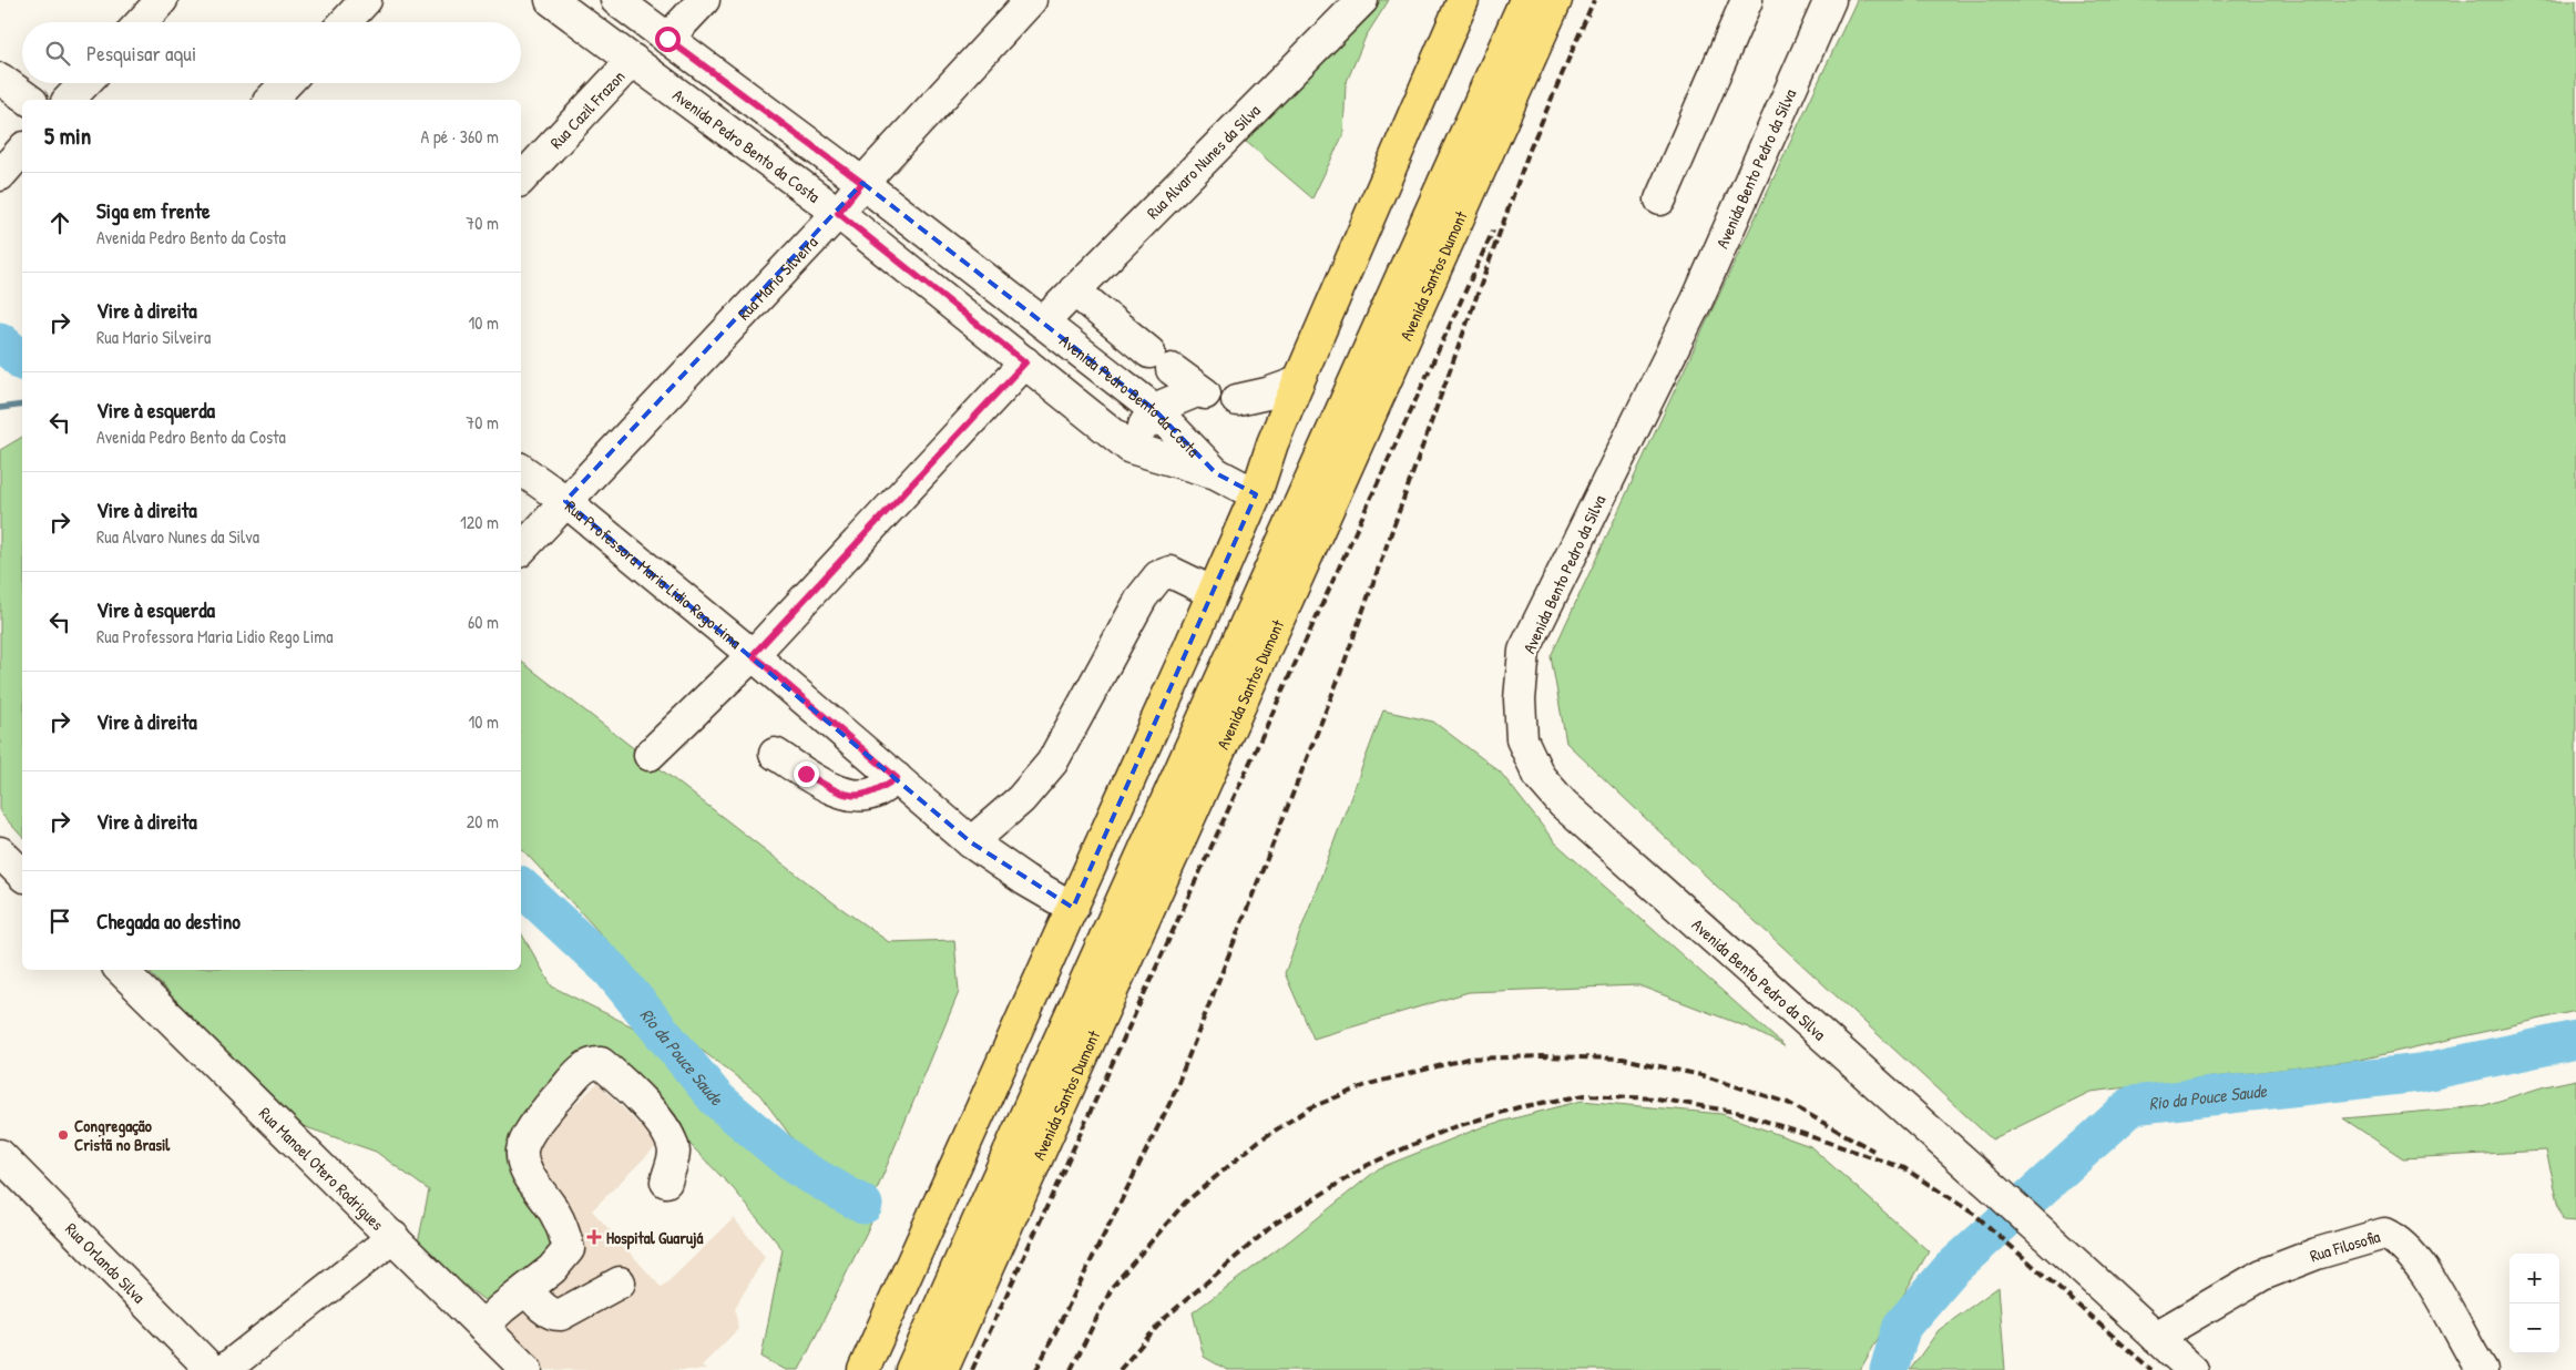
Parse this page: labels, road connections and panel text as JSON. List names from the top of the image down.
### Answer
{
  "streets": {
    "main road": ["Avenida Santos Dumont"],
    "street": [
      "Rua Cazil Frazon",
      "Avenida Pedro Bento da Costa",
      "Rua Alvaro Nunes da Silva",
      "Avenida Bento Pedro da Silva",
      "Rua Mario Silveira",
      "Rua Professora Maria Lidio Rego Lima",
      "Rua Manoel Otero Rodrigues",
      "Rua Filosofia",
      "Rua Orlando Silva"
    ]
  },
  "crossings": [
    ["Rua Cazil Frazon", "Avenida Pedro Bento da Costa"],
    ["Avenida Pedro Bento da Costa", "Rua Alvaro Nunes da Silva"],
    ["Avenida Pedro Bento da Costa", "Rua Mario Silveira"],
    ["Avenida Bento Pedro da Silva", "Rua Filosofia"],
    ["Rua Mario Silveira", "Rua Professora Maria Lidio Rego Lima"]
  ],
  "water": ["Rio da Pouce Saude"],
  "places": {
    "other": ["Congregação Cristã no Brasil"],
    "health": ["Hospital Guarujá"]
  },
  "page": {
    "search": "Pesquisar aqui",
    "heading": ["5 min", "A pé · 360 m"],
    "list": [
      ["Siga em frente", "Avenida Pedro Bento da Costa", "70 m"],
      ["Vire à direita", "Rua Mario Silveira", "10 m"],
      ["Vire à esquerda", "Avenida Pedro Bento da Costa", "70 m"],
      ["Vire à direita", "Rua Alvaro Nunes da Silva", "120 m"],
      ["Vire à esquerda", "Rua Professora Maria Lidio Rego Lima", "60 m"],
      ["Vire à direita", "10 m"],
      ["Vire à direita", "20 m"],
      "Chegada ao destino"
    ],
    "map_buttons": ["+", "−"]
  }
}
